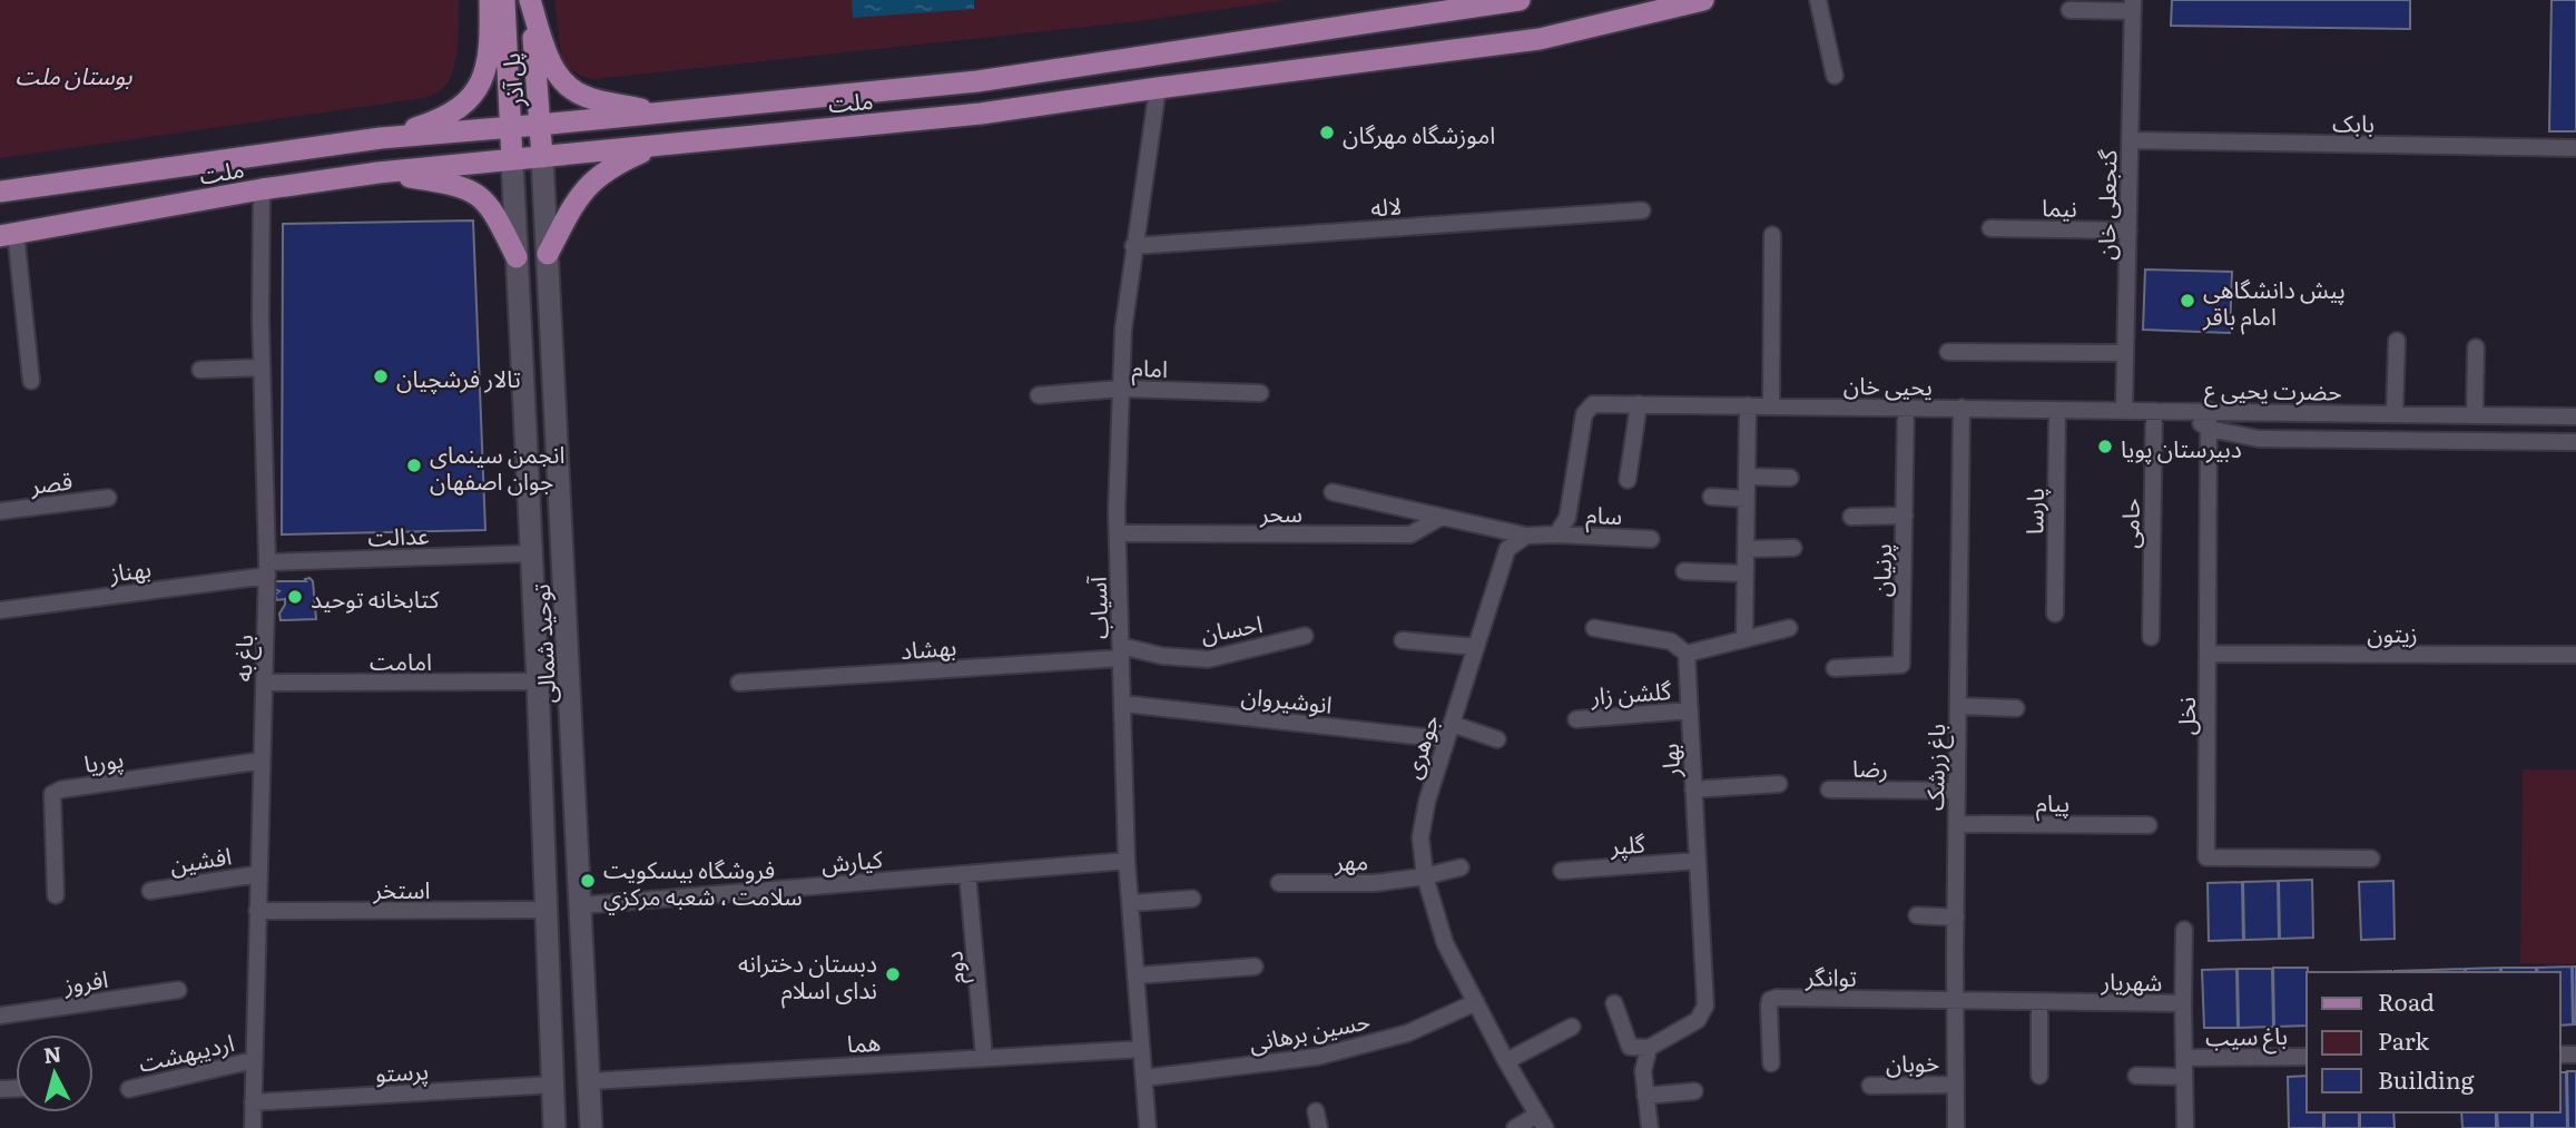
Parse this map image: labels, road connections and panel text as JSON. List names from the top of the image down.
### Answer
{
  "streets": {
    "main road": ["پل آذر", "ملت", "توحید شمالی"],
    "street": [
      "بابک",
      "لاله",
      "گنجعلی خان",
      "نیما",
      "امام",
      "یحیی خان",
      "حضرت یحیی ع",
      "قصر",
      "سحر",
      "پارسا",
      "سام",
      "حامی",
      "عدالت",
      "بهناز",
      "پرنیان",
      "آسیاب",
      "احسان",
      "زیتون",
      "بهشاد",
      "باغ به",
      "امامت",
      "گلشن زار",
      "انوشیروان",
      "نخل",
      "جوهری",
      "پوریا",
      "بهار",
      "رضا",
      "باغ زرشک",
      "پیام",
      "گلپر",
      "افشین",
      "کیارش",
      "مهر",
      "استخر",
      "دوم",
      "توانگر",
      "افروز",
      "شهریار",
      "حسین برهانی",
      "باغ سیب",
      "هما",
      "اردیبهشت",
      "خوبان",
      "پرستو"
    ]
  },
  "crossings": [
    ["پل آذر", "ملت"],
    ["پل آذر", "توحید شمالی"],
    ["ملت", "آسیاب"],
    ["ملت", "توحید شمالی"],
    ["ملت", "باغ به"],
    ["بابک", "گنجعلی خان"],
    ["لاله", "آسیاب"],
    ["گنجعلی خان", "نیما"],
    ["گنجعلی خان", "یحیی خان"],
    ["امام", "آسیاب"],
    ["یحیی خان", "حضرت یحیی ع"],
    ["یحیی خان", "پارسا"],
    ["یحیی خان", "سام"],
    ["یحیی خان", "حامی"],
    ["یحیی خان", "پرنیان"],
    ["یحیی خان", "باغ زرشک"],
    ["حضرت یحیی ع", "نخل"],
    ["سحر", "آسیاب"],
    ["سحر", "جوهری"],
    ["عدالت", "بهناز"],
    ["عدالت", "توحید شمالی"],
    ["عدالت", "باغ به"],
    ["بهناز", "باغ به"],
    ["آسیاب", "احسان"],
    ["آسیاب", "بهشاد"],
    ["آسیاب", "انوشیروان"],
    ["آسیاب", "کیارش"],
    ["آسیاب", "حسین برهانی"],
    ["آسیاب", "هما"],
    ["احسان", "بهشاد"],
    ["زیتون", "نخل"],
    ["توحید شمالی", "امامت"],
    ["توحید شمالی", "کیارش"],
    ["توحید شمالی", "استخر"],
    ["توحید شمالی", "هما"],
    ["توحید شمالی", "پرستو"],
    ["باغ به", "امامت"],
    ["باغ به", "پوریا"],
    ["باغ به", "افشین"],
    ["باغ به", "استخر"],
    ["باغ به", "اردیبهشت"],
    ["باغ به", "پرستو"],
    ["گلشن زار", "بهار"],
    ["انوشیروان", "جوهری"],
    ["جوهری", "مهر"],
    ["جوهری", "حسین برهانی"],
    ["بهار", "گلپر"],
    ["رضا", "باغ زرشک"],
    ["باغ زرشک", "پیام"],
    ["باغ زرشک", "توانگر"],
    ["باغ زرشک", "شهریار"],
    ["باغ زرشک", "خوبان"],
    ["کیارش", "دوم"],
    ["دوم", "هما"],
    ["توانگر", "شهریار"],
    ["شهریار", "باغ سیب"]
  ],
  "parks": ["بوستان ملت"],
  "places": [
    "اموزشگاه مهرگان",
    "پیش دانشگاهی امام باقر",
    "تالار فرشچیان",
    "دبیرستان پویا",
    "انجمن سینمای جوان اصفهان",
    "کتابخانه توحید",
    "فروشگاه بيسكويت سلامت ، شعبه مركزي",
    "دبستان دخترانه ندای اسلام"
  ],
  "legend": ["Road", "Park", "Building"],
  "north": "top"
}
